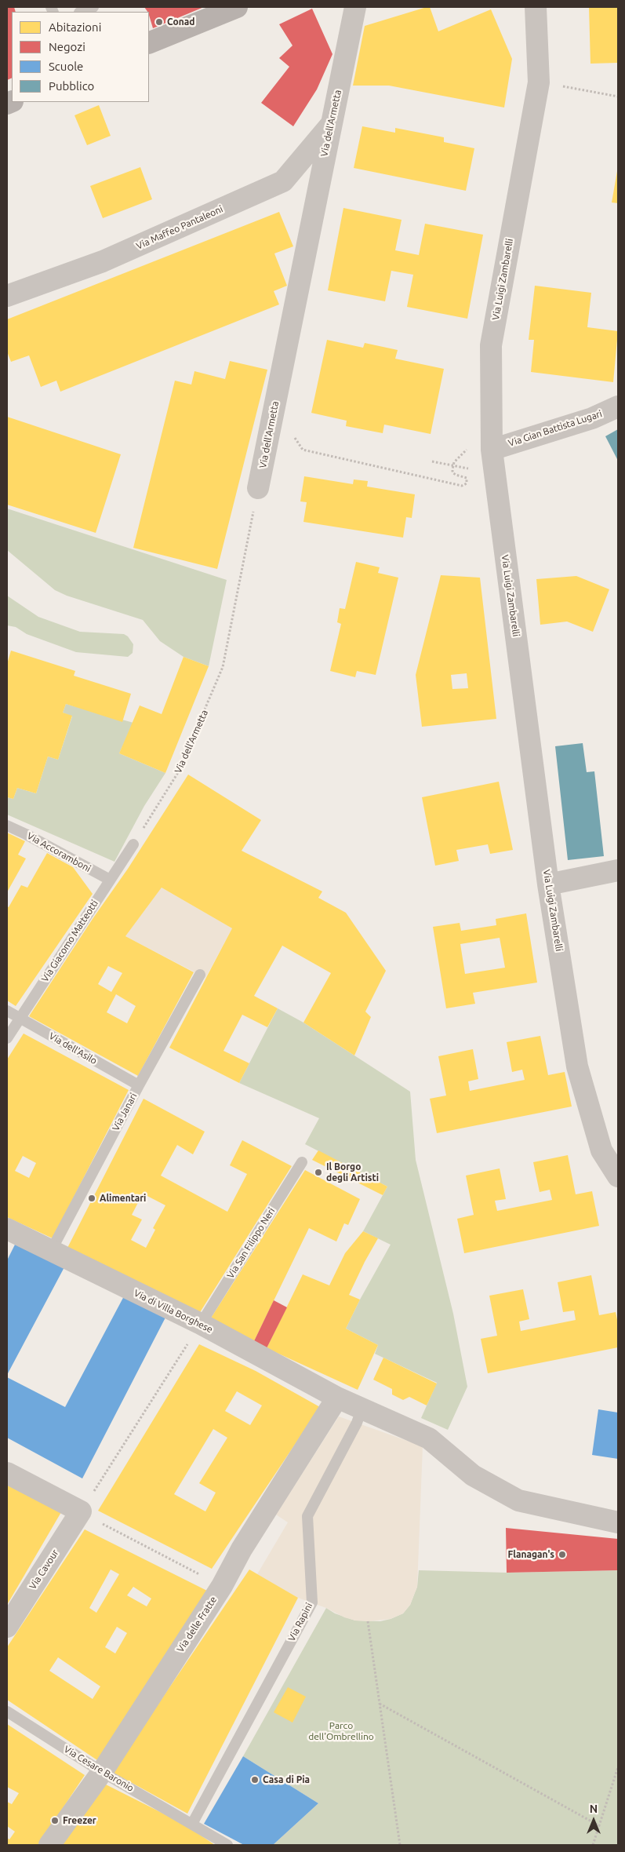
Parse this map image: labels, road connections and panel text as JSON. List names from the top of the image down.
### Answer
{
  "streets": {
    "street": [
      "Via dell'Armetta",
      "Via Maffeo Pantaleoni",
      "Via Luigi Zambarelli",
      "Via Gian Battista Lugari",
      "Via di Villa Borghese",
      "Via Cavour",
      "Via delle Fratte"
    ],
    "lane": [
      "Via Accoramboni",
      "Via Giacomo Matteotti",
      "Via dell'Asilo",
      "Via Janari",
      "Via San Filippo Neri",
      "Via Rapini",
      "Via Cesare Baronio"
    ]
  },
  "crossings": [
    ["Via dell'Armetta", "Via Maffeo Pantaleoni"],
    ["Via dell'Armetta", "Via Giacomo Matteotti"],
    ["Via Luigi Zambarelli", "Via Gian Battista Lugari"],
    ["Via Accoramboni", "Via Giacomo Matteotti"],
    ["Via Giacomo Matteotti", "Via dell'Asilo"],
    ["Via dell'Asilo", "Via Janari"],
    ["Via Janari", "Via di Villa Borghese"],
    ["Via San Filippo Neri", "Via di Villa Borghese"],
    ["Via di Villa Borghese", "Via Rapini"],
    ["Via di Villa Borghese", "Via delle Fratte"],
    ["Via Rapini", "Via Cesare Baronio"],
    ["Via delle Fratte", "Via Cesare Baronio"]
  ],
  "parks": ["Parco dell'Ombrellino"],
  "places": [
    "Conad",
    "Il Borgo degli Artisti",
    "Alimentari",
    "Flanagan's",
    "Casa di Pia",
    "Freezer"
  ],
  "legend": [
    "Abitazioni",
    "Negozi",
    "Scuole",
    "Pubblico"
  ],
  "north": "top"
}
